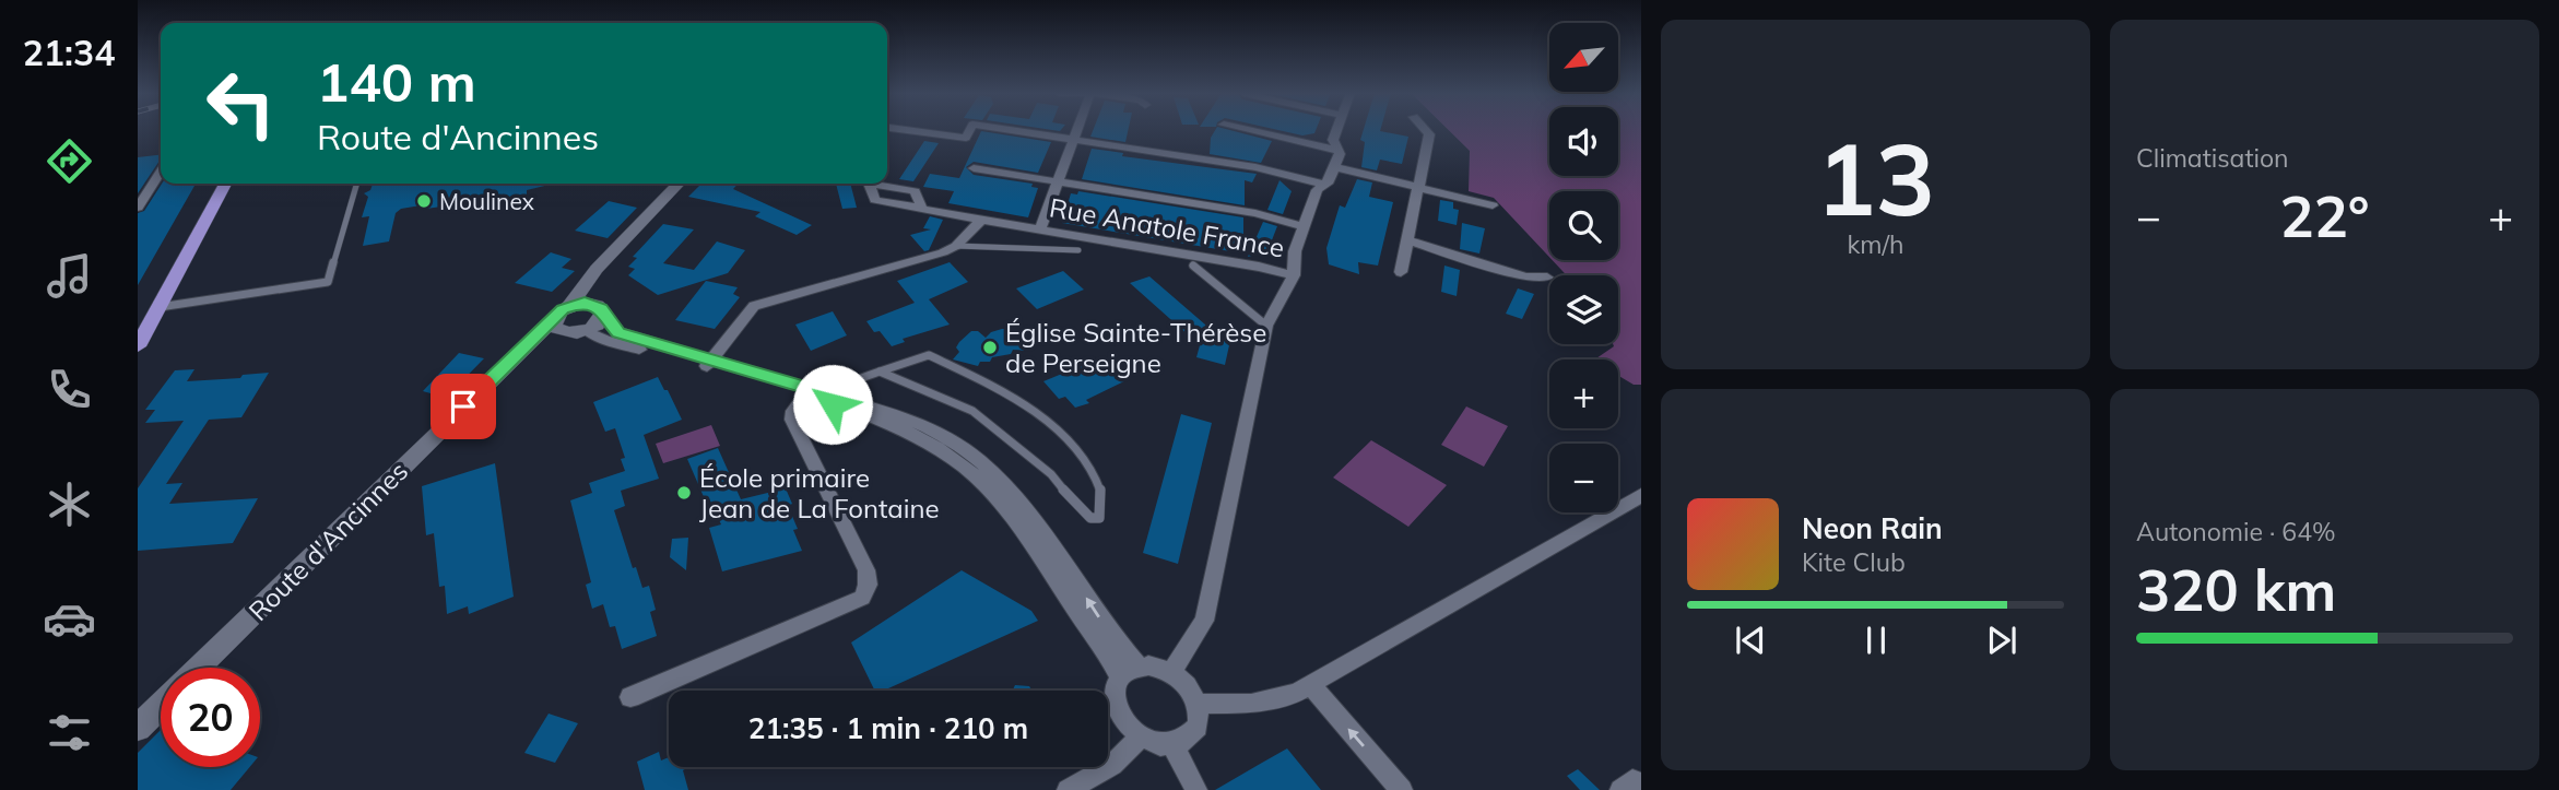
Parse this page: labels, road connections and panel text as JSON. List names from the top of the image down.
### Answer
{
  "streets": {
    "main road": ["Route d'Ancinnes"],
    "street": ["Rue Anatole France"]
  },
  "places": ["Moulinex", "Église Sainte-Thérèse de Perseigne", "École primaire Jean de La Fontaine"],
  "north": "bottom left",
  "page": {
    "tabs": "21:34",
    "tile": [
      ["13", "km/h"],
      "Climatisation",
      ["Autonomie · 64%", "320 km"]
    ],
    "map_buttons": ["+", "−"],
    "turn": ["140 m", "Route d'Ancinnes"],
    "heat": ["−", "22°", "+"],
    "song": ["Neon Rain", "Kite Club"],
    "limit": "20",
    "trip": "21:35 · 1 min · 210 m"
  }
}
